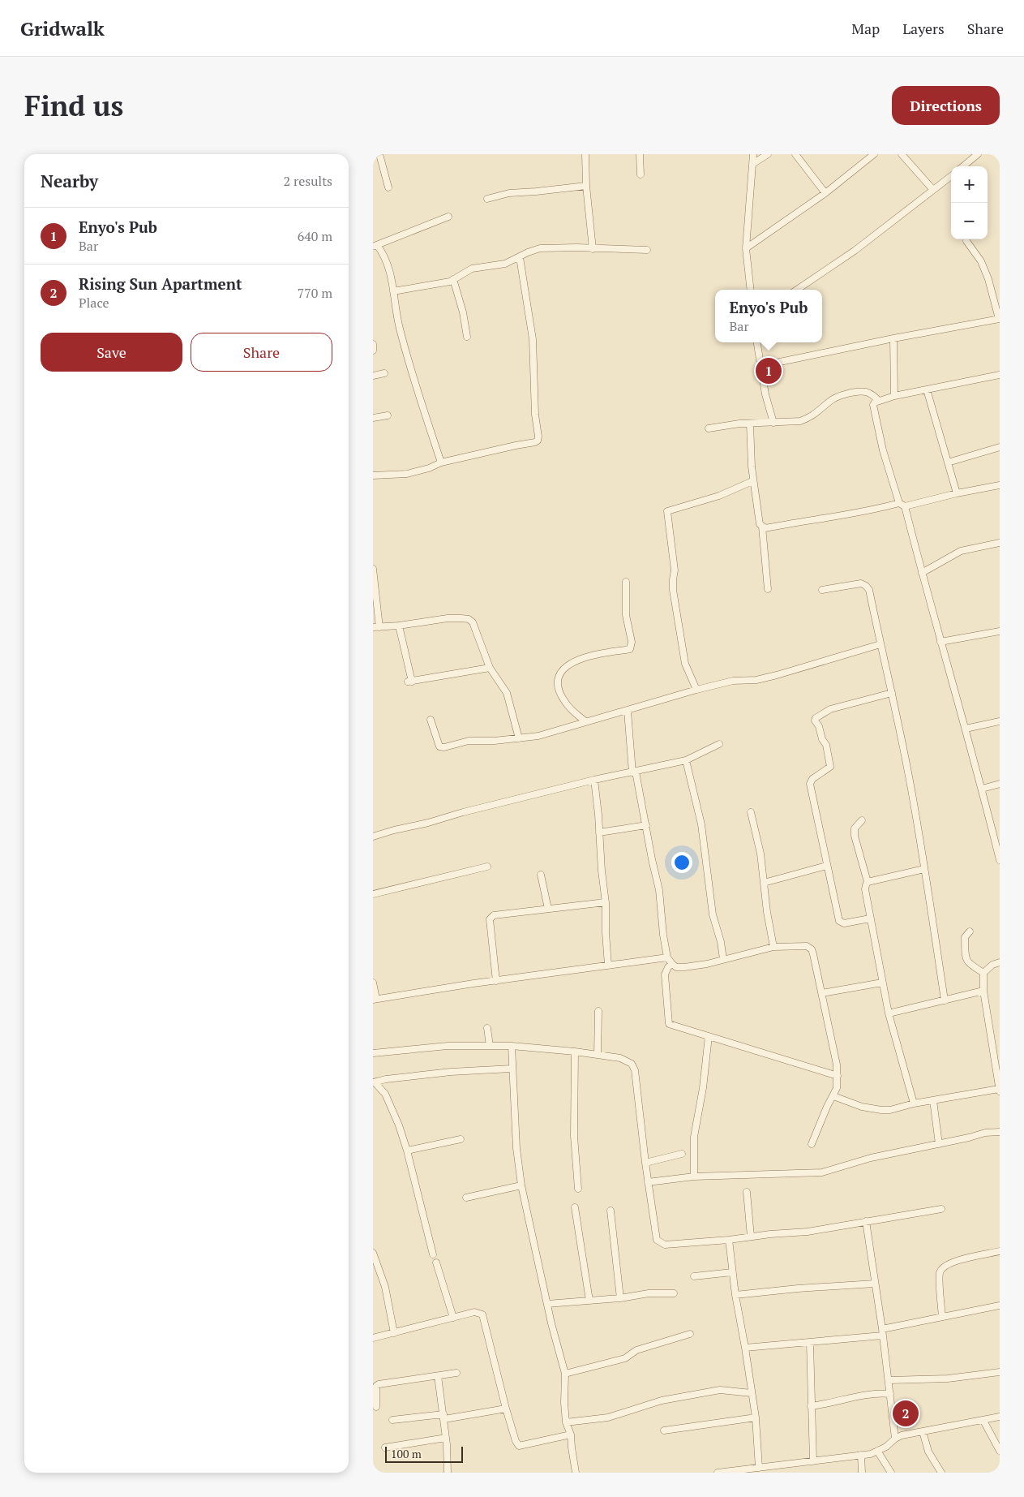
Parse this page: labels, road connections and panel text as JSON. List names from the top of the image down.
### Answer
{
  "scale_bar": "100 m",
  "page": {
    "header": "Gridwalk",
    "nav": ["Map", "Layers", "Share"],
    "buttons": [
      "Directions",
      ["Save", "Share"]
    ],
    "title": "Find us",
    "heading": ["Nearby", "2 results"],
    "map_buttons": ["+", "−"],
    "list": [
      {
        "mark": "1",
        "name": "Enyo's Pub",
        "note": "Bar",
        "value": "640 m"
      },
      {
        "mark": "2",
        "name": "Rising Sun Apartment",
        "note": "Place",
        "value": "770 m"
      }
    ],
    "popup": ["Enyo's Pub", "Bar"],
    "pins": ["1", "2"],
    "scale": "100 m"
  }
}
